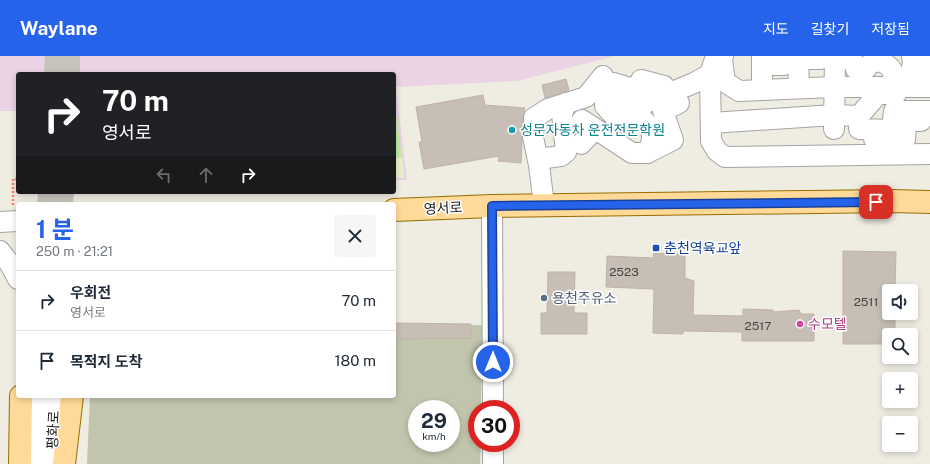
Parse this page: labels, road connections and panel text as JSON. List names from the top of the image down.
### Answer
{
  "streets": {
    "main road": ["영서로"],
    "street": ["평화로"]
  },
  "places": {
    "other": ["성문자동차 운전전문학원", "용천주유소", "수모텔"],
    "transit": ["춘천역육교앞"]
  },
  "house_numbers": ["2523", "2511", "2517"],
  "page": {
    "header": "Waylane",
    "nav": ["지도", "길찾기", "저장됨"],
    "turn": ["70 m", "영서로"],
    "heading": ["1 분", "250 m · 21:21"],
    "list": [
      {
        "name": "우회전",
        "note": "영서로",
        "value": "70 m"
      },
      {
        "name": "목적지 도착",
        "value": "180 m"
      }
    ],
    "map_buttons": ["+", "−"],
    "speed": "29 km/h",
    "limit": "30"
  }
}
